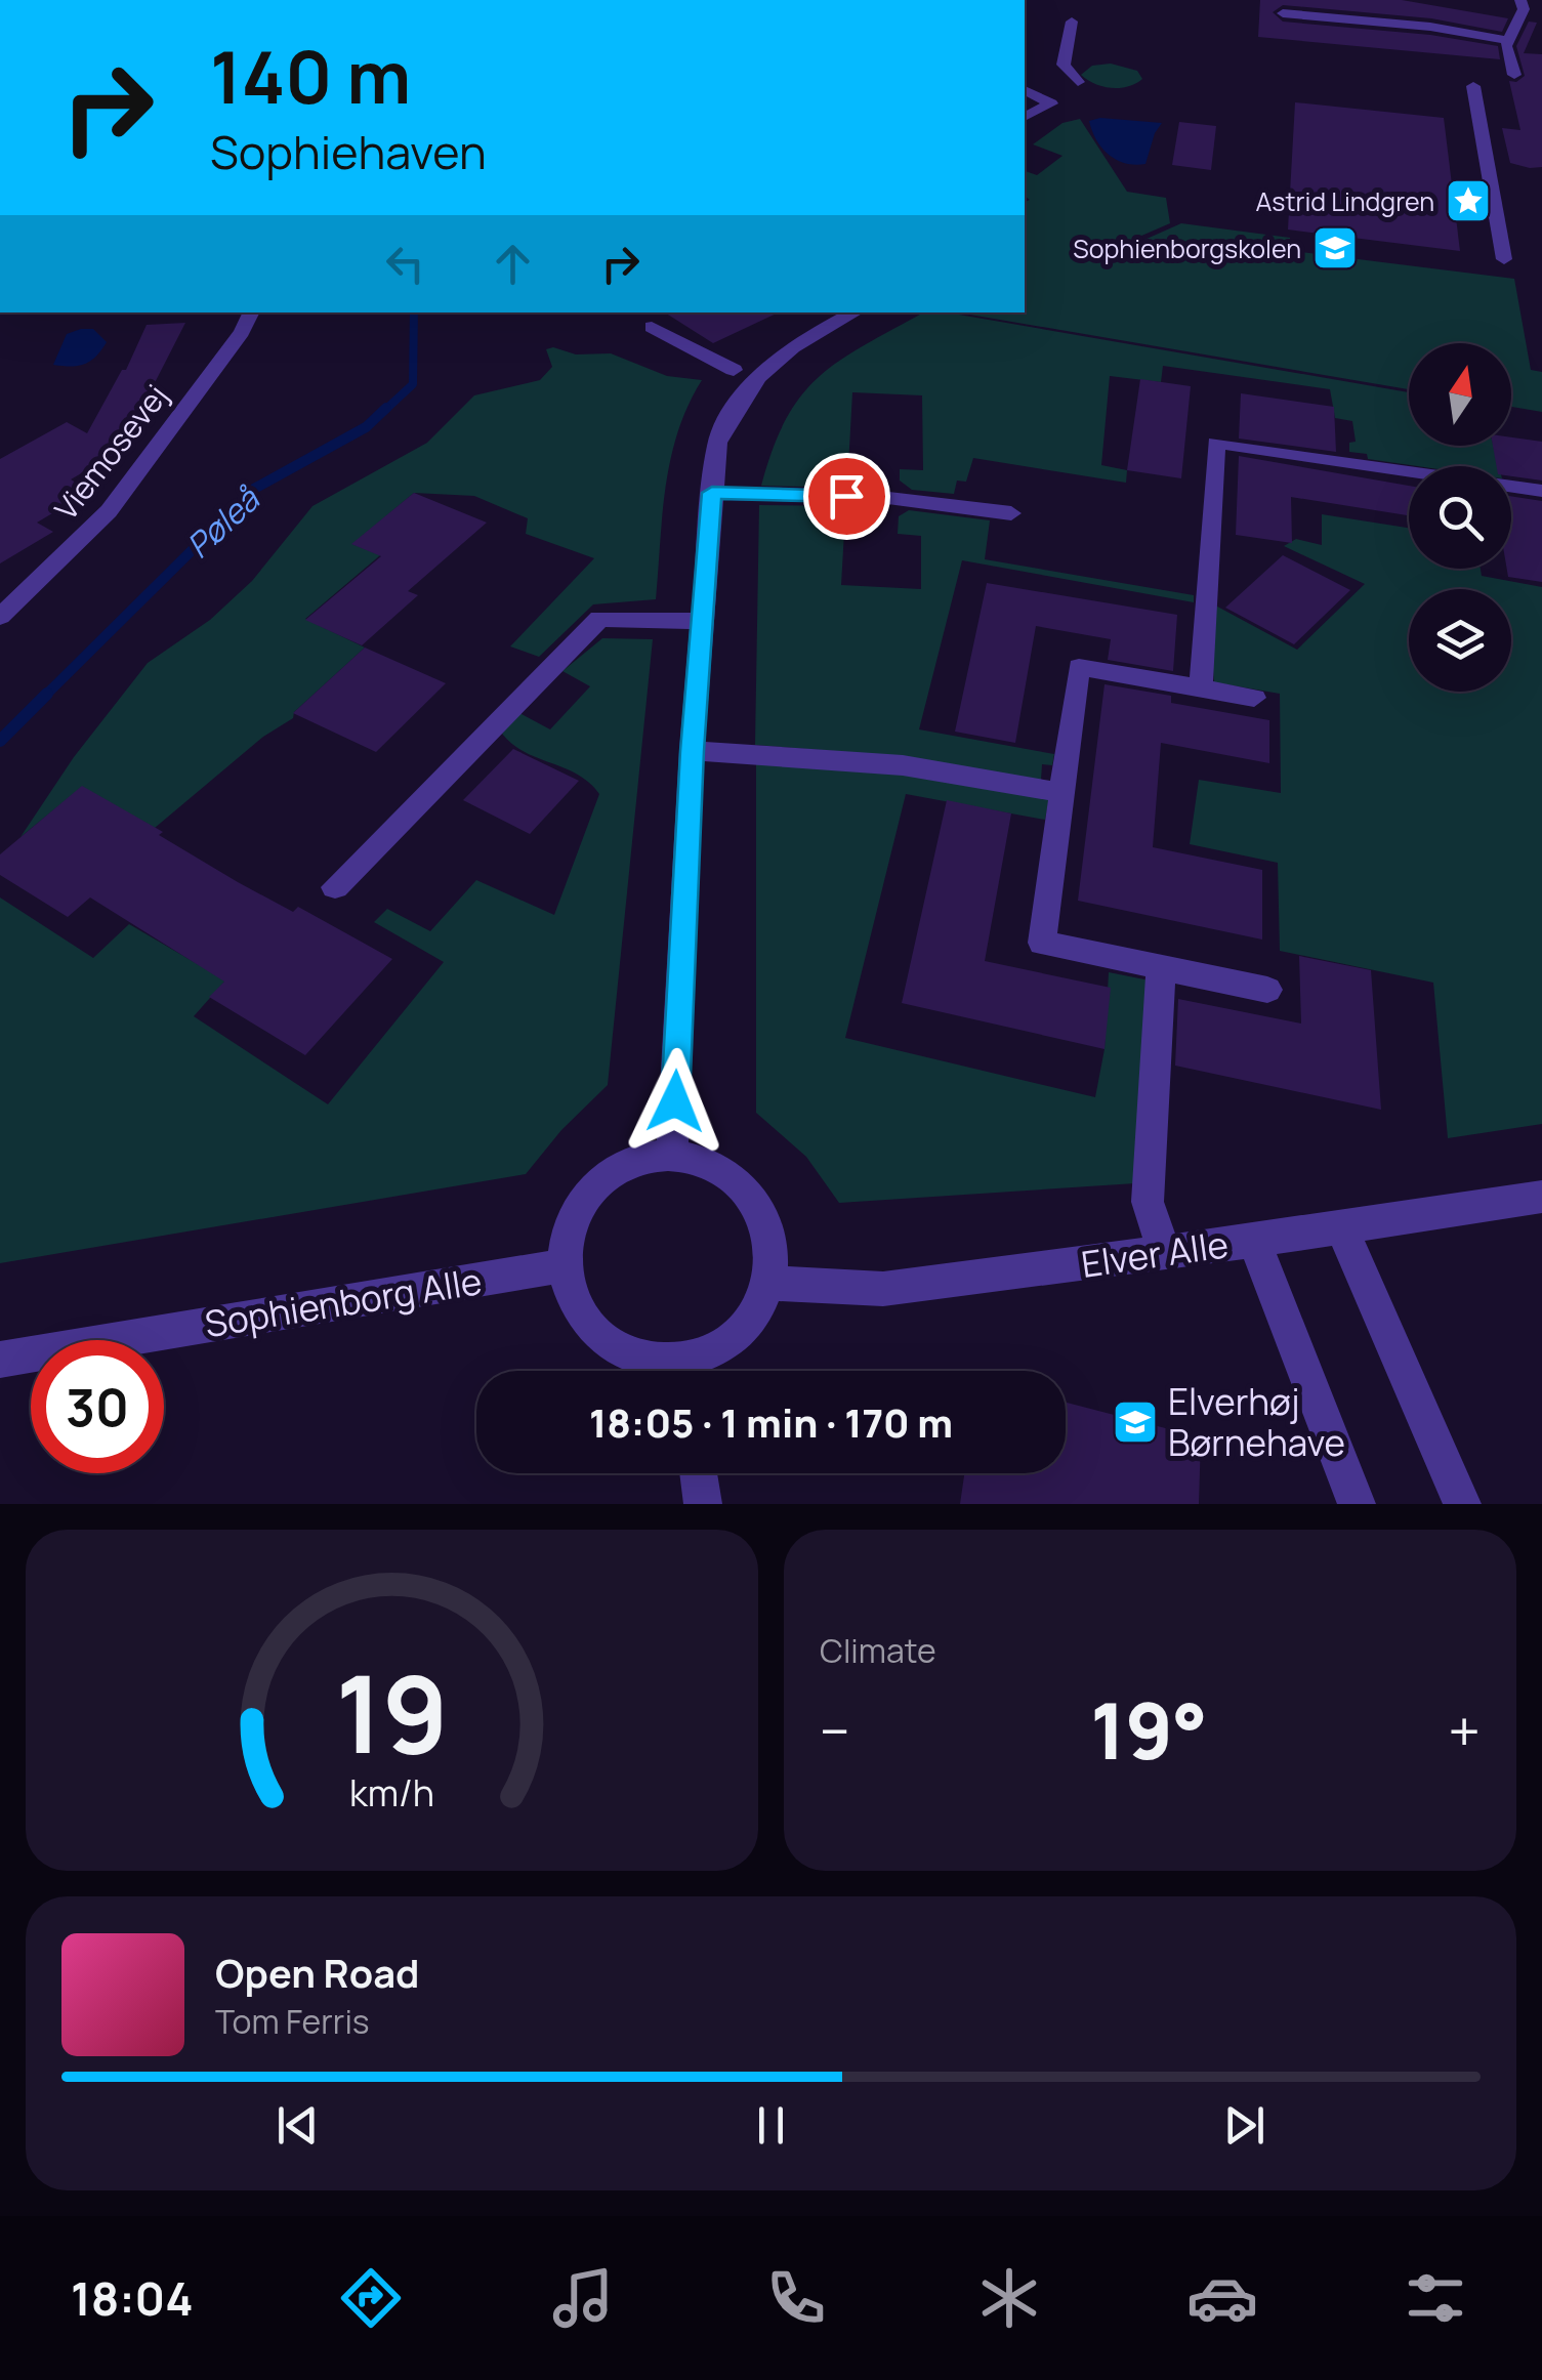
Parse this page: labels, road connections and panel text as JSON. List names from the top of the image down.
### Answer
{
  "streets": {
    "street": ["Viemosevej", "Elver Alle", "Sophienborg Alle"]
  },
  "water": ["Pøleå"],
  "places": {
    "place": ["Astrid Lindgren"],
    "school or university": ["Sophienborgskolen", "Elverhøj Børnehave"]
  },
  "north": "top",
  "page": {
    "turn": ["140 m", "Sophiehaven"],
    "limit": "30",
    "trip": "18:05 · 1 min · 170 m",
    "tile": "Climate",
    "heat": ["−", "19°", "+"],
    "song": ["Open Road", "Tom Ferris"],
    "tabs": "18:04",
    "gauge": ["19", "km/h"]
  }
}
